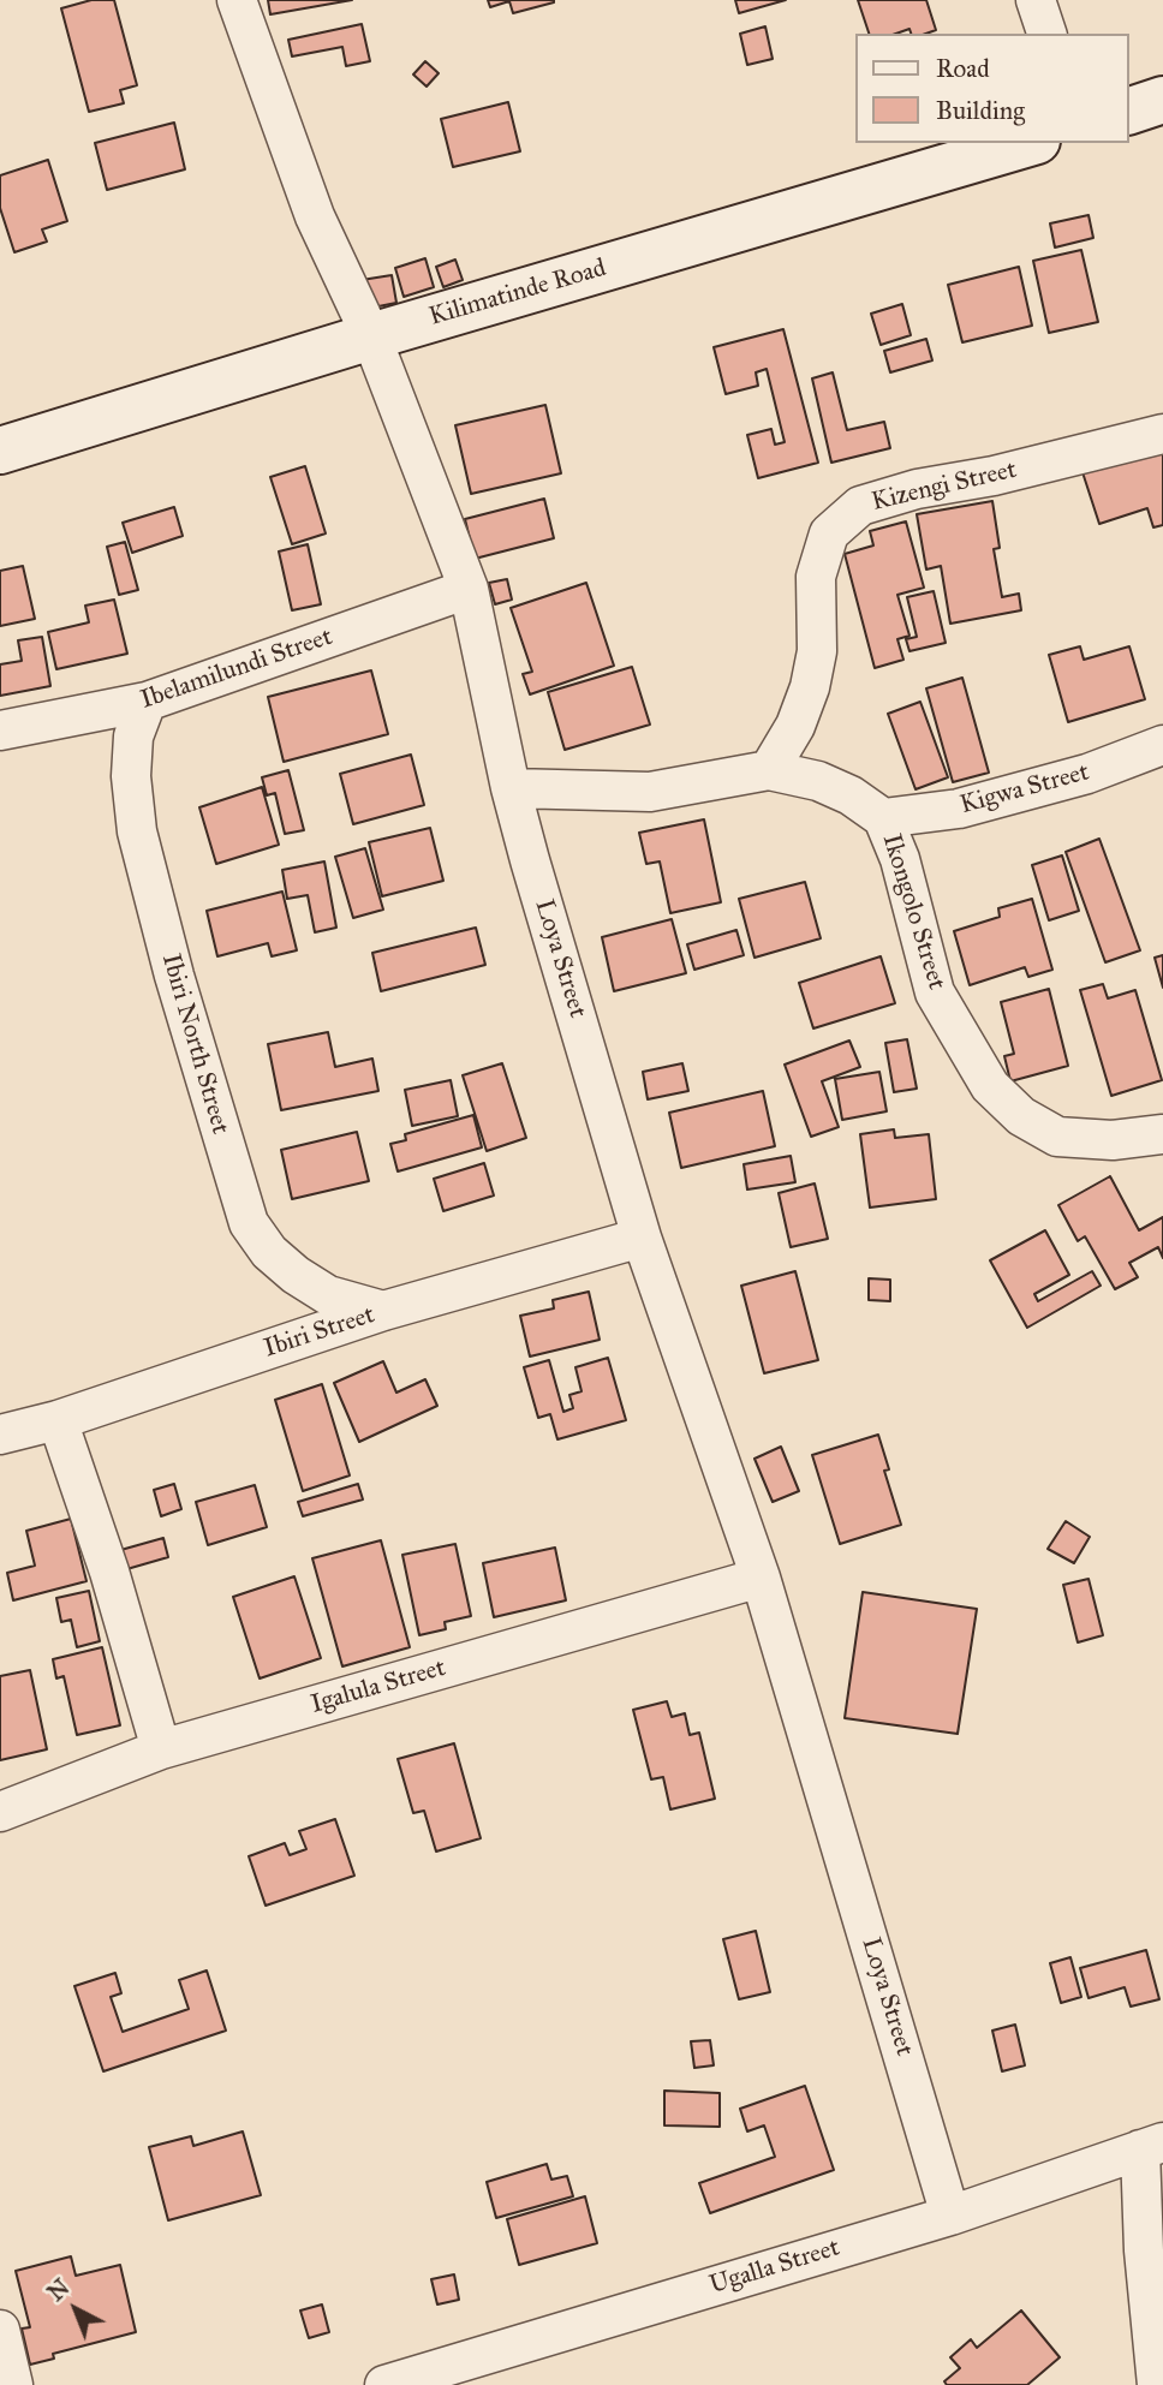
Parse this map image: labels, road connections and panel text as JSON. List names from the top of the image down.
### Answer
{
  "streets": {
    "main road": ["Kilimatinde Road"],
    "street": [
      "Kizengi Street",
      "Ibelamilundi Street",
      "Kigwa Street",
      "Ikongolo Street",
      "Loya Street",
      "Ibiri North Street",
      "Ibiri Street",
      "Igalula Street",
      "Ugalla Street"
    ]
  },
  "crossings": [
    ["Kilimatinde Road", "Loya Street"],
    ["Kizengi Street", "Ikongolo Street"],
    ["Ibelamilundi Street", "Loya Street"],
    ["Ibelamilundi Street", "Ibiri North Street"],
    ["Kigwa Street", "Ikongolo Street"],
    ["Ikongolo Street", "Loya Street"],
    ["Loya Street", "Ibiri Street"],
    ["Loya Street", "Igalula Street"],
    ["Loya Street", "Ugalla Street"],
    ["Ibiri North Street", "Ibiri Street"]
  ],
  "legend": ["Road", "Building"],
  "north": "top left"
}
